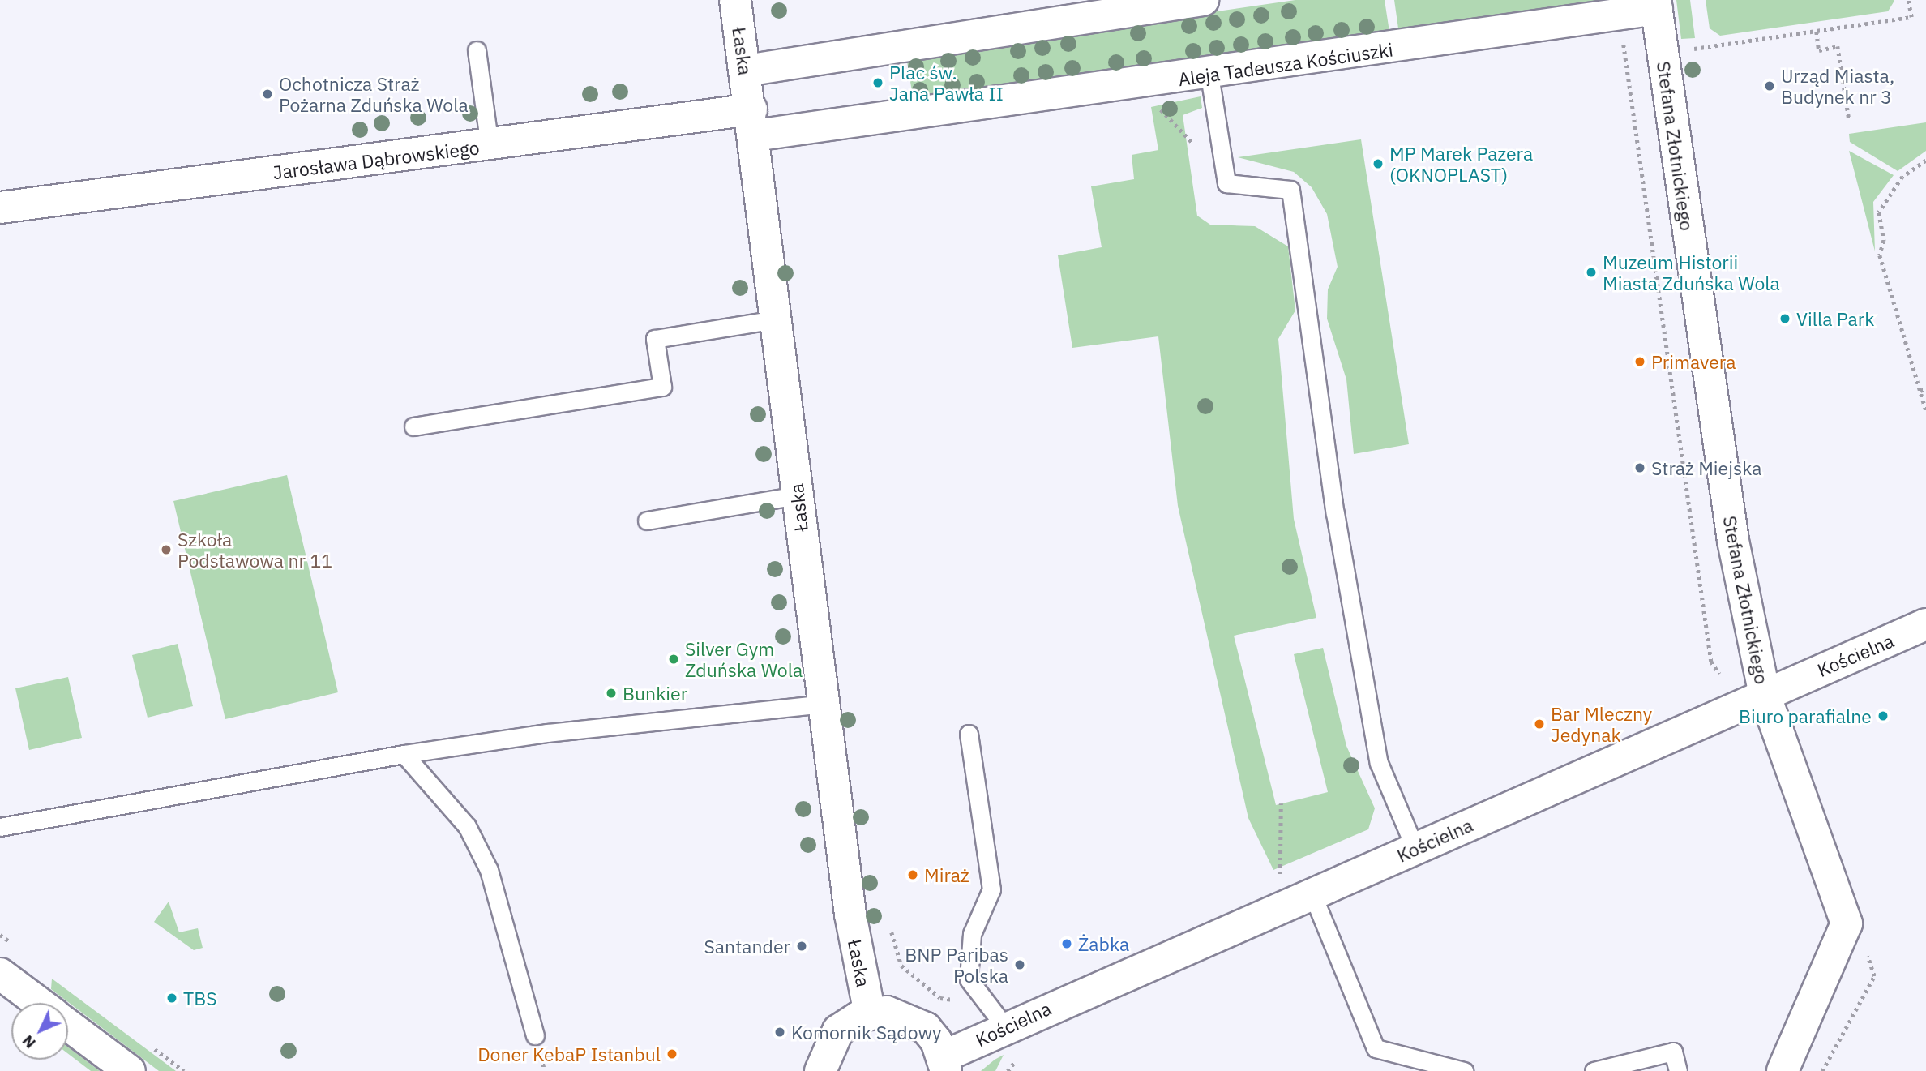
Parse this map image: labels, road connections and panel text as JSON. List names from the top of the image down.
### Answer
{
  "streets": {
    "street": [
      "Łaska",
      "Aleja Tadeusza Kościuszki",
      "Stefana Złotnickiego",
      "Jarosława Dąbrowskiego",
      "Kościelna"
    ]
  },
  "crossings": [
    ["Łaska", "Jarosława Dąbrowskiego"],
    ["Aleja Tadeusza Kościuszki", "Stefana Złotnickiego"],
    ["Aleja Tadeusza Kościuszki", "Jarosława Dąbrowskiego"],
    ["Stefana Złotnickiego", "Kościelna"]
  ],
  "places": [
    "Plac św. Jana Pawła II",
    "Urząd Miasta, Budynek nr 3",
    "Ochotnicza Straż Pożarna Zduńska Wola",
    "MP Marek Pazera (OKNOPLAST)",
    "Muzeum Historii Miasta Zduńska Wola",
    "Villa Park",
    "Primavera",
    "Straż Miejska",
    "Szkoła Podstawowa nr 11",
    "Silver Gym Zduńska Wola",
    "Bunkier",
    "Biuro parafialne",
    "Bar Mleczny Jedynak",
    "Miraż",
    "Żabka",
    "Santander",
    "BNP Paribas Polska",
    "TBS",
    "Komornik Sądowy",
    "Doner KebaP Istanbul"
  ],
  "north": "bottom left"
}
